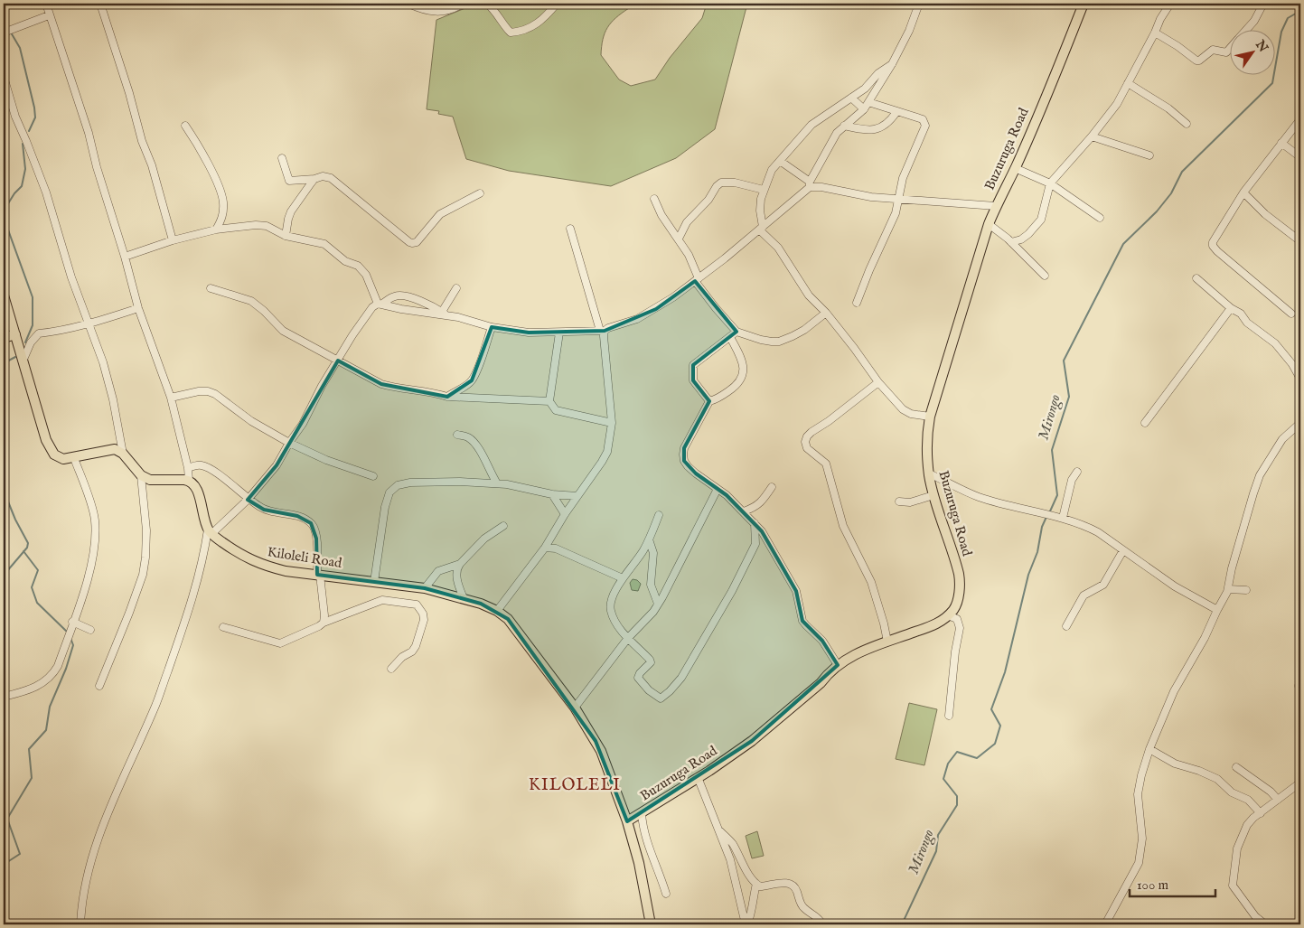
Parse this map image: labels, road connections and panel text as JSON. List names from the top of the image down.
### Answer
{
  "streets": {
    "main road": ["Buzuruga Road", "Kiloleli Road"]
  },
  "crossings": [
    ["Buzuruga Road", "Kiloleli Road"]
  ],
  "districts": ["KILOLELI"],
  "water": ["Mirongo"],
  "scale_bar": "100 m",
  "north": "top right"
}
